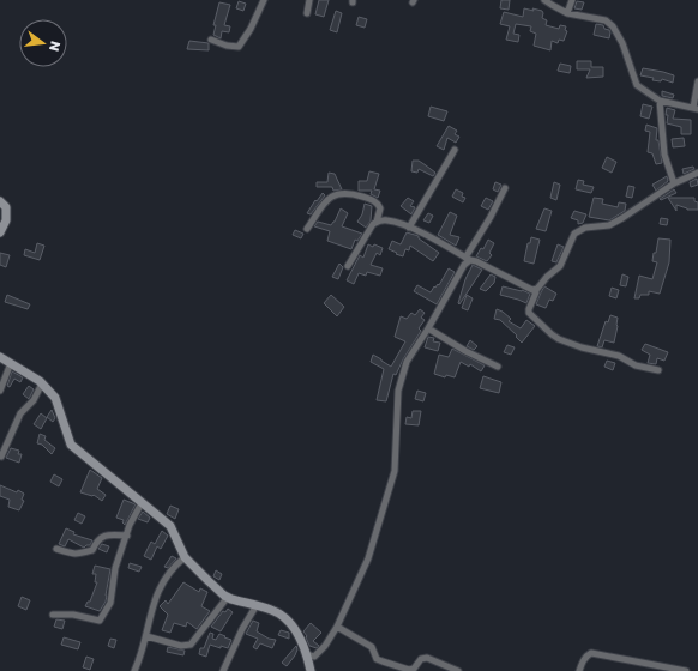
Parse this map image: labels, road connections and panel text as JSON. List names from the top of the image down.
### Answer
{
  "north": "right"
}
